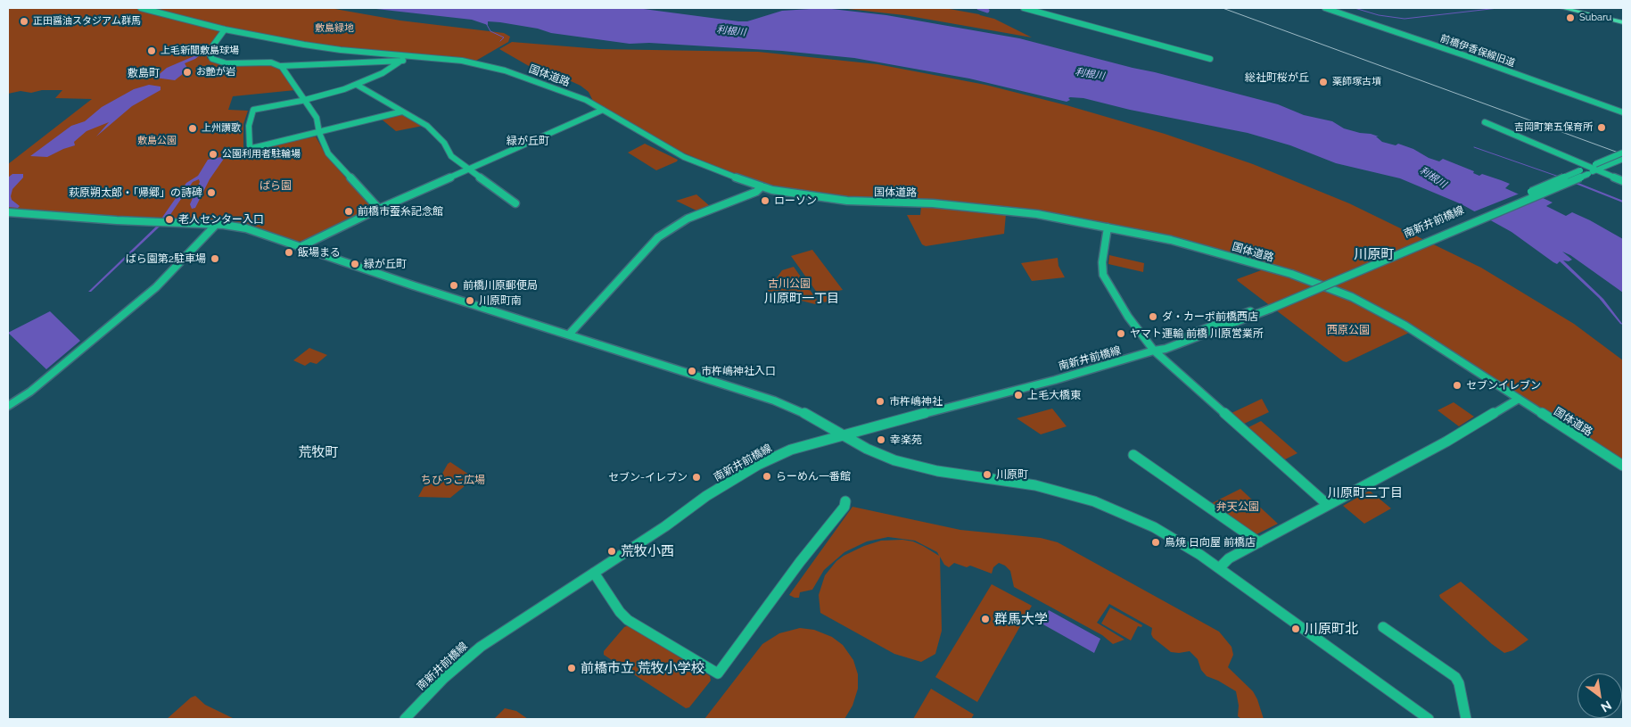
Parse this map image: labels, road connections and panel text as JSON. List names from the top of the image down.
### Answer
{
  "streets": {
    "street": ["前橋伊香保線旧道", "国体道路", "南新井前橋線"]
  },
  "districts": [
    "敷島町",
    "総社町桜が丘",
    "緑が丘町",
    "川原町",
    "川原町一丁目",
    "荒牧町",
    "川原町二丁目"
  ],
  "water": ["利根川"],
  "parks": [
    "敷島緑地",
    "敷島公園",
    "ばら園",
    "古川公園",
    "西原公園",
    "ちびっこ広場",
    "弁天公園"
  ],
  "places": [
    "Subaru",
    "正田醤油スタジアム群馬",
    "上毛新聞敷島球場",
    "お艶が岩",
    "薬師塚古墳",
    "吉岡町第五保育所",
    "上州讃歌",
    "公園利用者駐輪場",
    "萩原朔太郎・「帰郷」の詩碑",
    "ローソン",
    "前橋市蚕糸記念館",
    "老人センター入口",
    "飯場まる",
    "ばら園第2駐車場",
    "緑が丘町",
    "前橋川原郵便局",
    "川原町南",
    "ダ・カーポ前橋西店",
    "ヤマト運輸 前橋 川原営業所",
    "市杵嶋神社入口",
    "セブンイレブン",
    "上毛大橋東",
    "市杵嶋神社",
    "幸楽苑",
    "川原町",
    "らーめん一番館",
    "セブン-イレブン",
    "鳥焼 日向屋 前橋店",
    "荒牧小西",
    "群馬大学",
    "川原町北",
    "前橋市立 荒牧小学校"
  ],
  "north": "bottom right"
}
